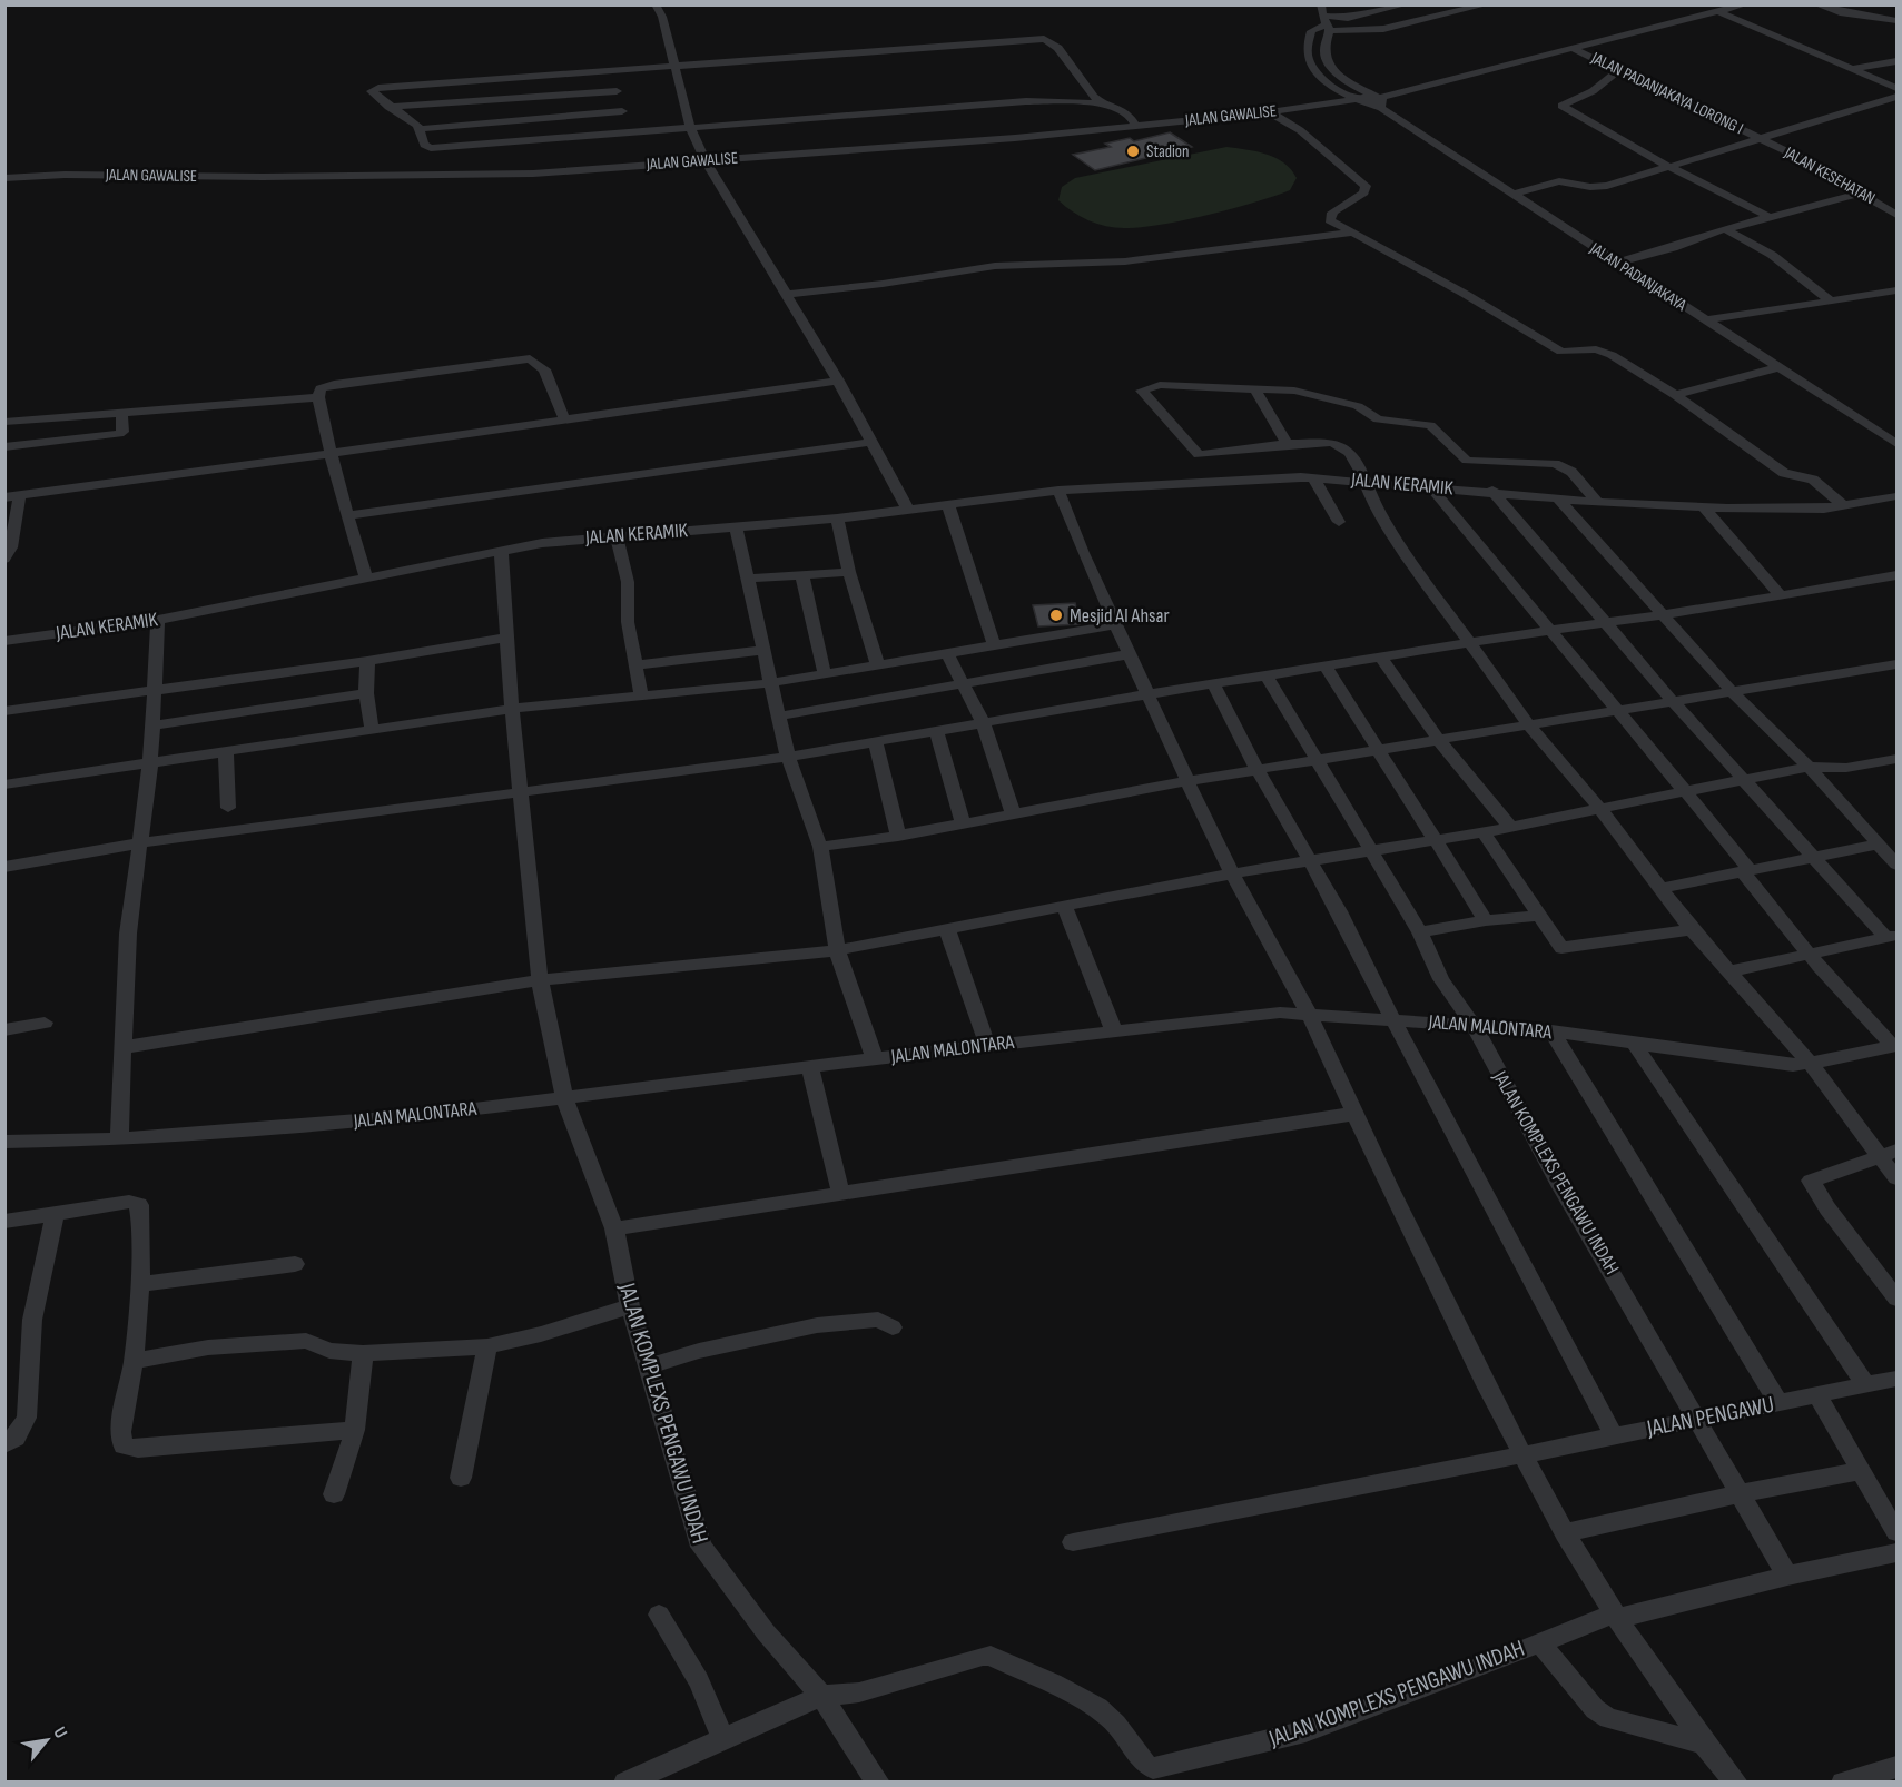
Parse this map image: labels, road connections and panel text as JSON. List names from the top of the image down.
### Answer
{
  "streets": {
    "street": [
      "JALAN PADANJAKAYA LORONG I",
      "JALAN GAWALISE",
      "JALAN KESEHATAN",
      "JALAN PADANJAKAYA",
      "JALAN KERAMIK",
      "JALAN MALONTARA",
      "JALAN KOMPLEXS PENGAWU INDAH",
      "JALAN PENGAWU"
    ]
  },
  "crossings": [
    ["JALAN PADANJAKAYA LORONG I", "JALAN GAWALISE"],
    ["JALAN PADANJAKAYA LORONG I", "JALAN KESEHATAN"],
    ["JALAN PADANJAKAYA LORONG I", "JALAN PADANJAKAYA"],
    ["JALAN GAWALISE", "JALAN PADANJAKAYA"],
    ["JALAN KERAMIK", "JALAN KOMPLEXS PENGAWU INDAH"],
    ["JALAN MALONTARA", "JALAN KOMPLEXS PENGAWU INDAH"],
    ["JALAN KOMPLEXS PENGAWU INDAH", "JALAN PENGAWU"]
  ],
  "places": ["Stadion", "Mesjid Al Ahsar"],
  "north": "top right"
}
